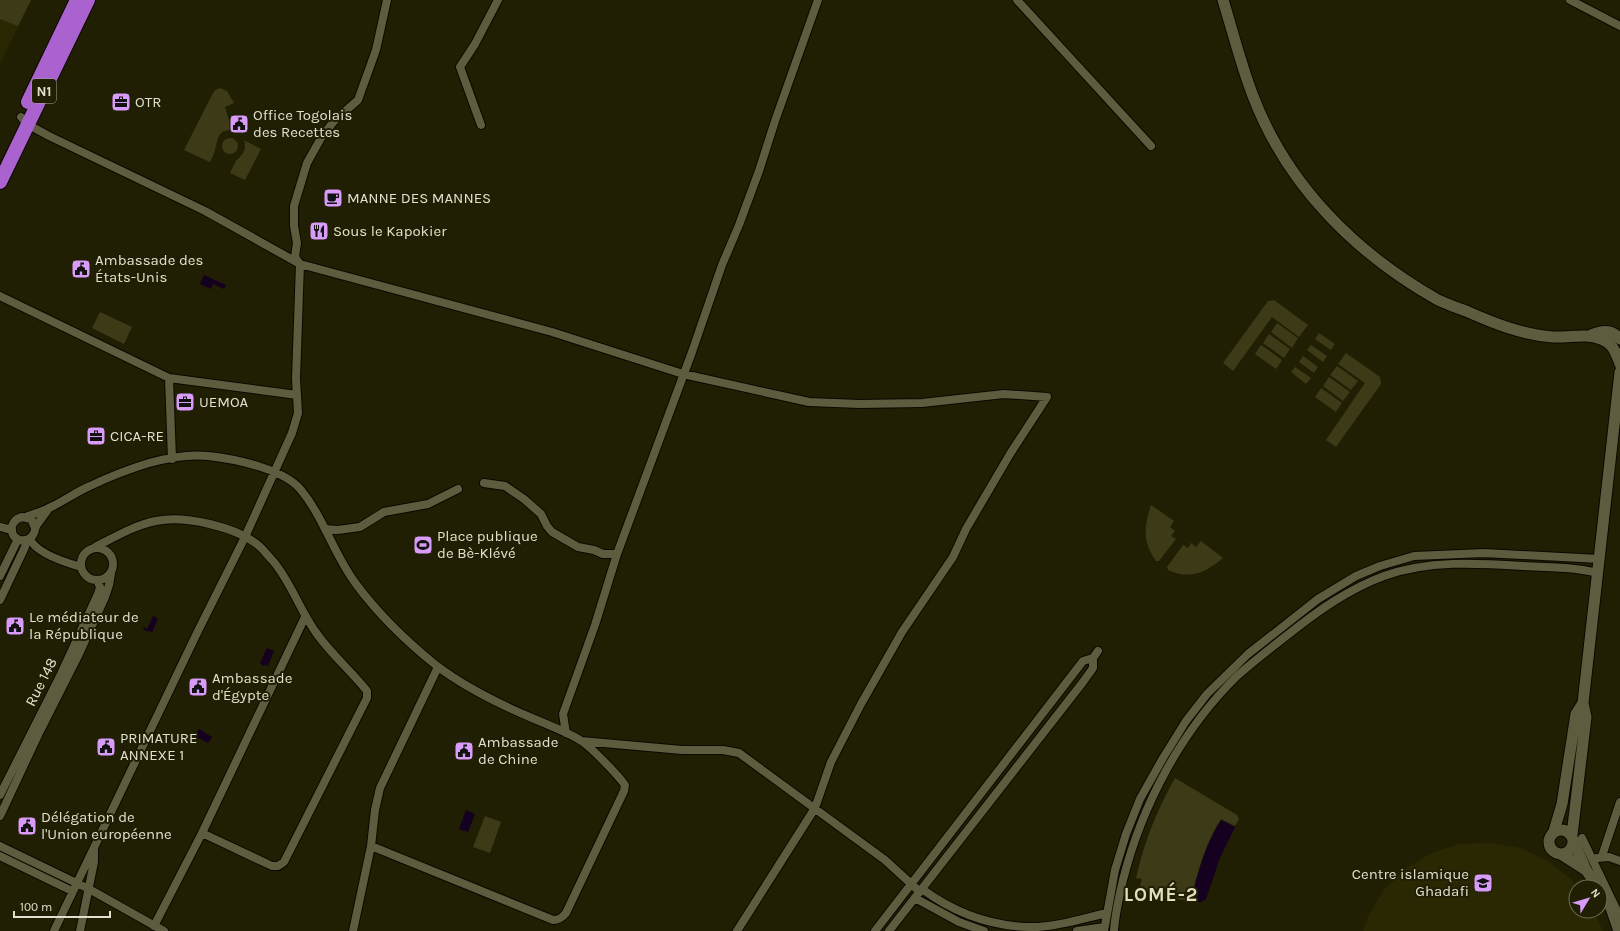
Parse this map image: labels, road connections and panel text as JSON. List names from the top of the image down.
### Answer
{
  "streets": {
    "highway": ["N1"],
    "street": ["Rue 148"]
  },
  "districts": ["LOMÉ-2"],
  "places": {
    "office": ["OTR", "UEMOA", "CICA-RE"],
    "public building": [
      "Office Togolais des Recettes",
      "Ambassade des États-Unis",
      "Le médiateur de la République",
      "Ambassade d'Égypte",
      "PRIMATURE ANNEXE 1",
      "Ambassade de Chine",
      "Délégation de l'Union européenne"
    ],
    "cafe": ["MANNE DES MANNES"],
    "restaurant": ["Sous le Kapokier"],
    "sports": ["Place publique de Bè-Klévé"],
    "school or university": ["Centre islamique Ghadafi"]
  },
  "scale_bar": "100 m",
  "north": "top right"
}
